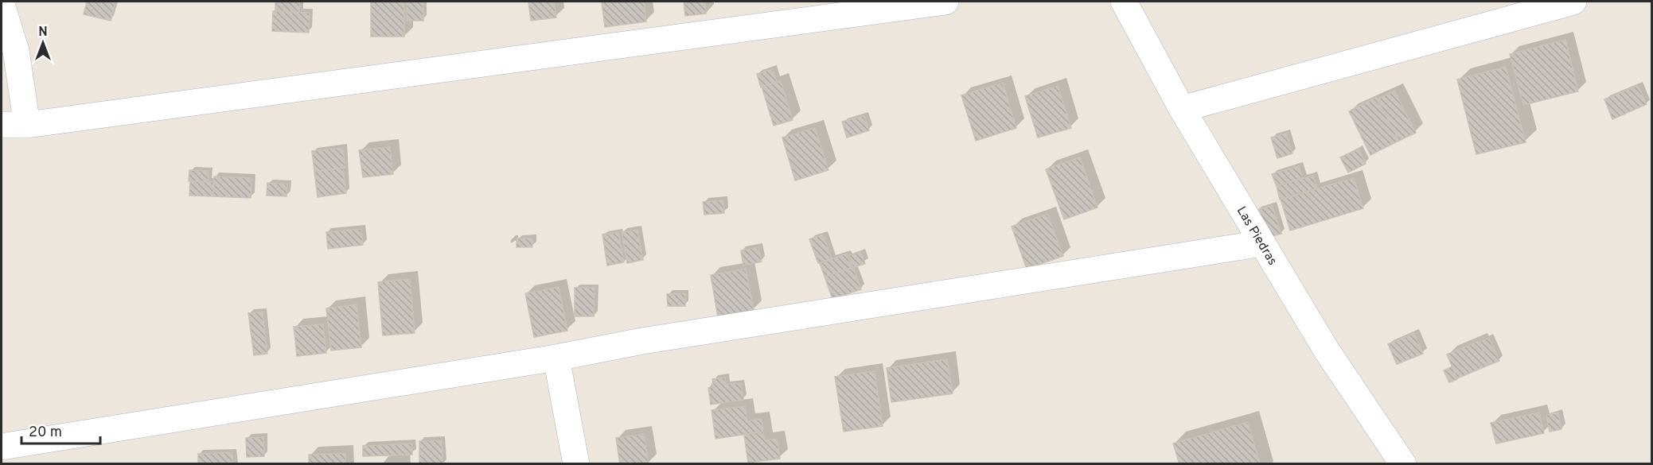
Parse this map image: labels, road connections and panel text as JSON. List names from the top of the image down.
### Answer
{
  "streets": {
    "street": ["Las Piedras"]
  },
  "scale_bar": "20 m",
  "north": "top"
}
